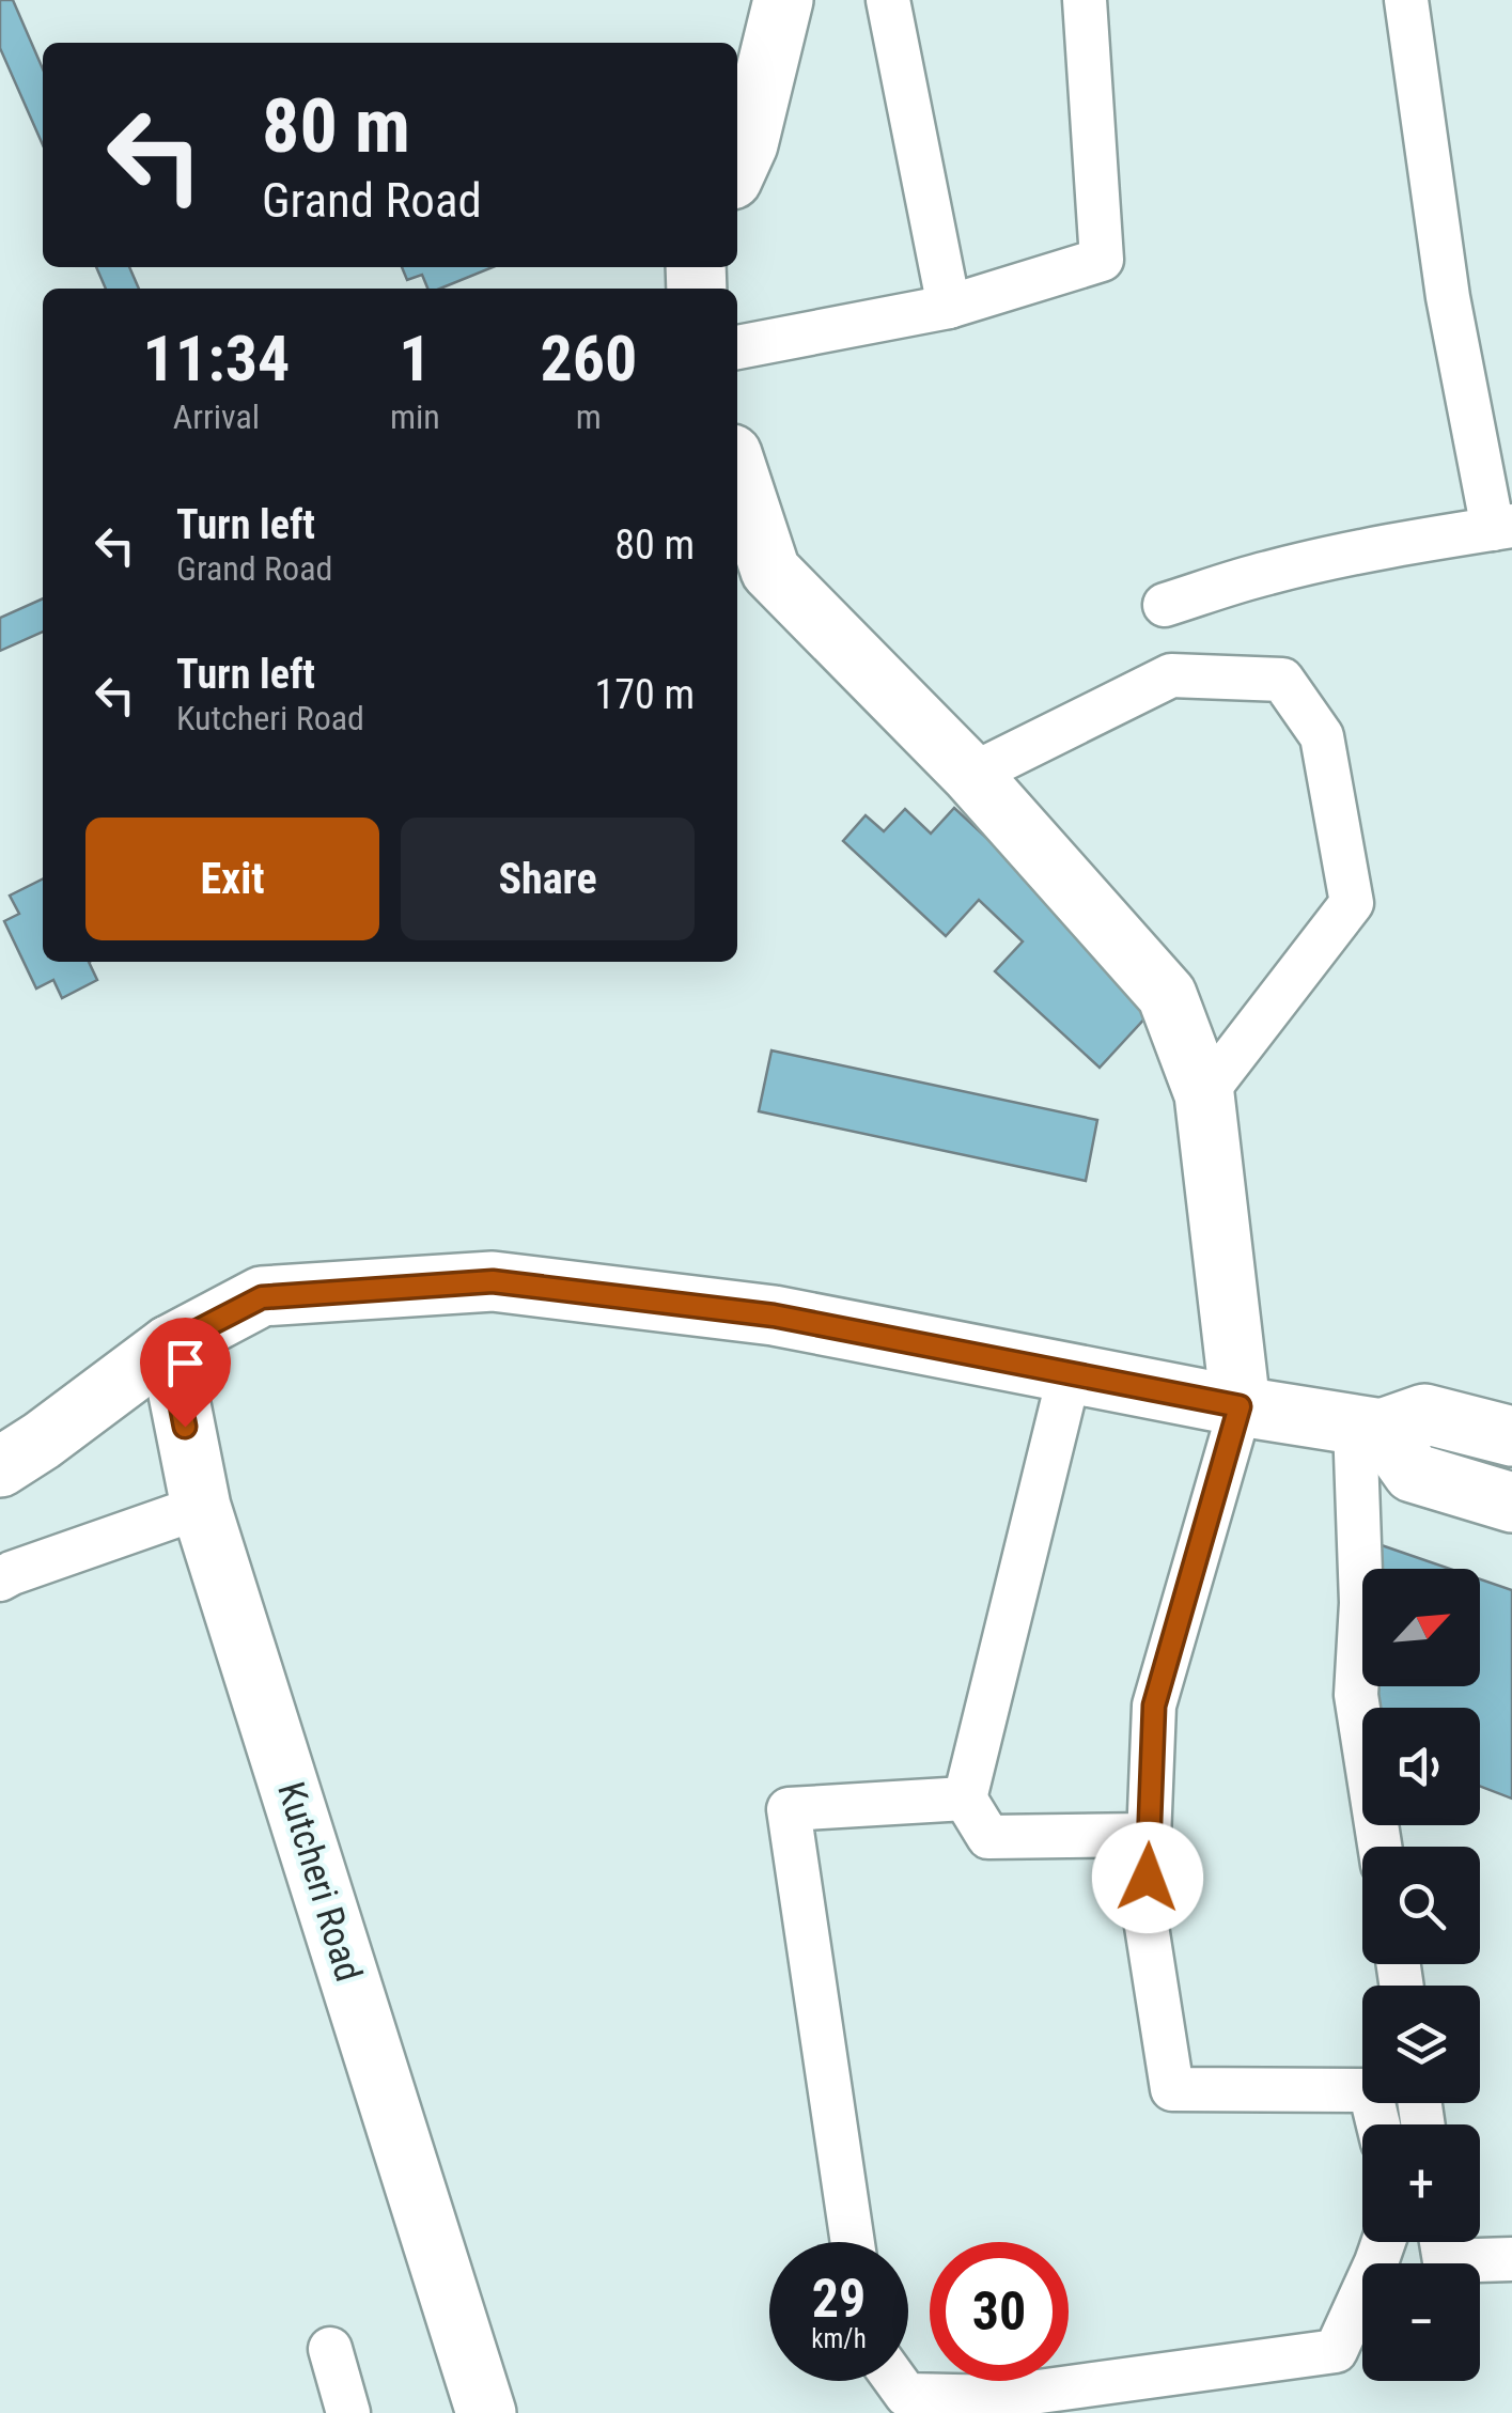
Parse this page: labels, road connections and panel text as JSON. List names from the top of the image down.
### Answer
{
  "streets": {
    "main road": ["Kutcheri Road"]
  },
  "north": "top right",
  "page": {
    "turn": ["80 m", "Grand Road"],
    "eta": [
      "11:34",
      "Arrival",
      "1",
      "min",
      "260",
      "m"
    ],
    "list": [
      {
        "name": "Turn left",
        "note": "Grand Road",
        "value": "80 m"
      },
      {
        "name": "Turn left",
        "note": "Kutcheri Road",
        "value": "170 m"
      }
    ],
    "buttons": ["Exit", "Share"],
    "map_buttons": ["+", "−"],
    "speed": "29 km/h",
    "limit": "30"
  }
}
